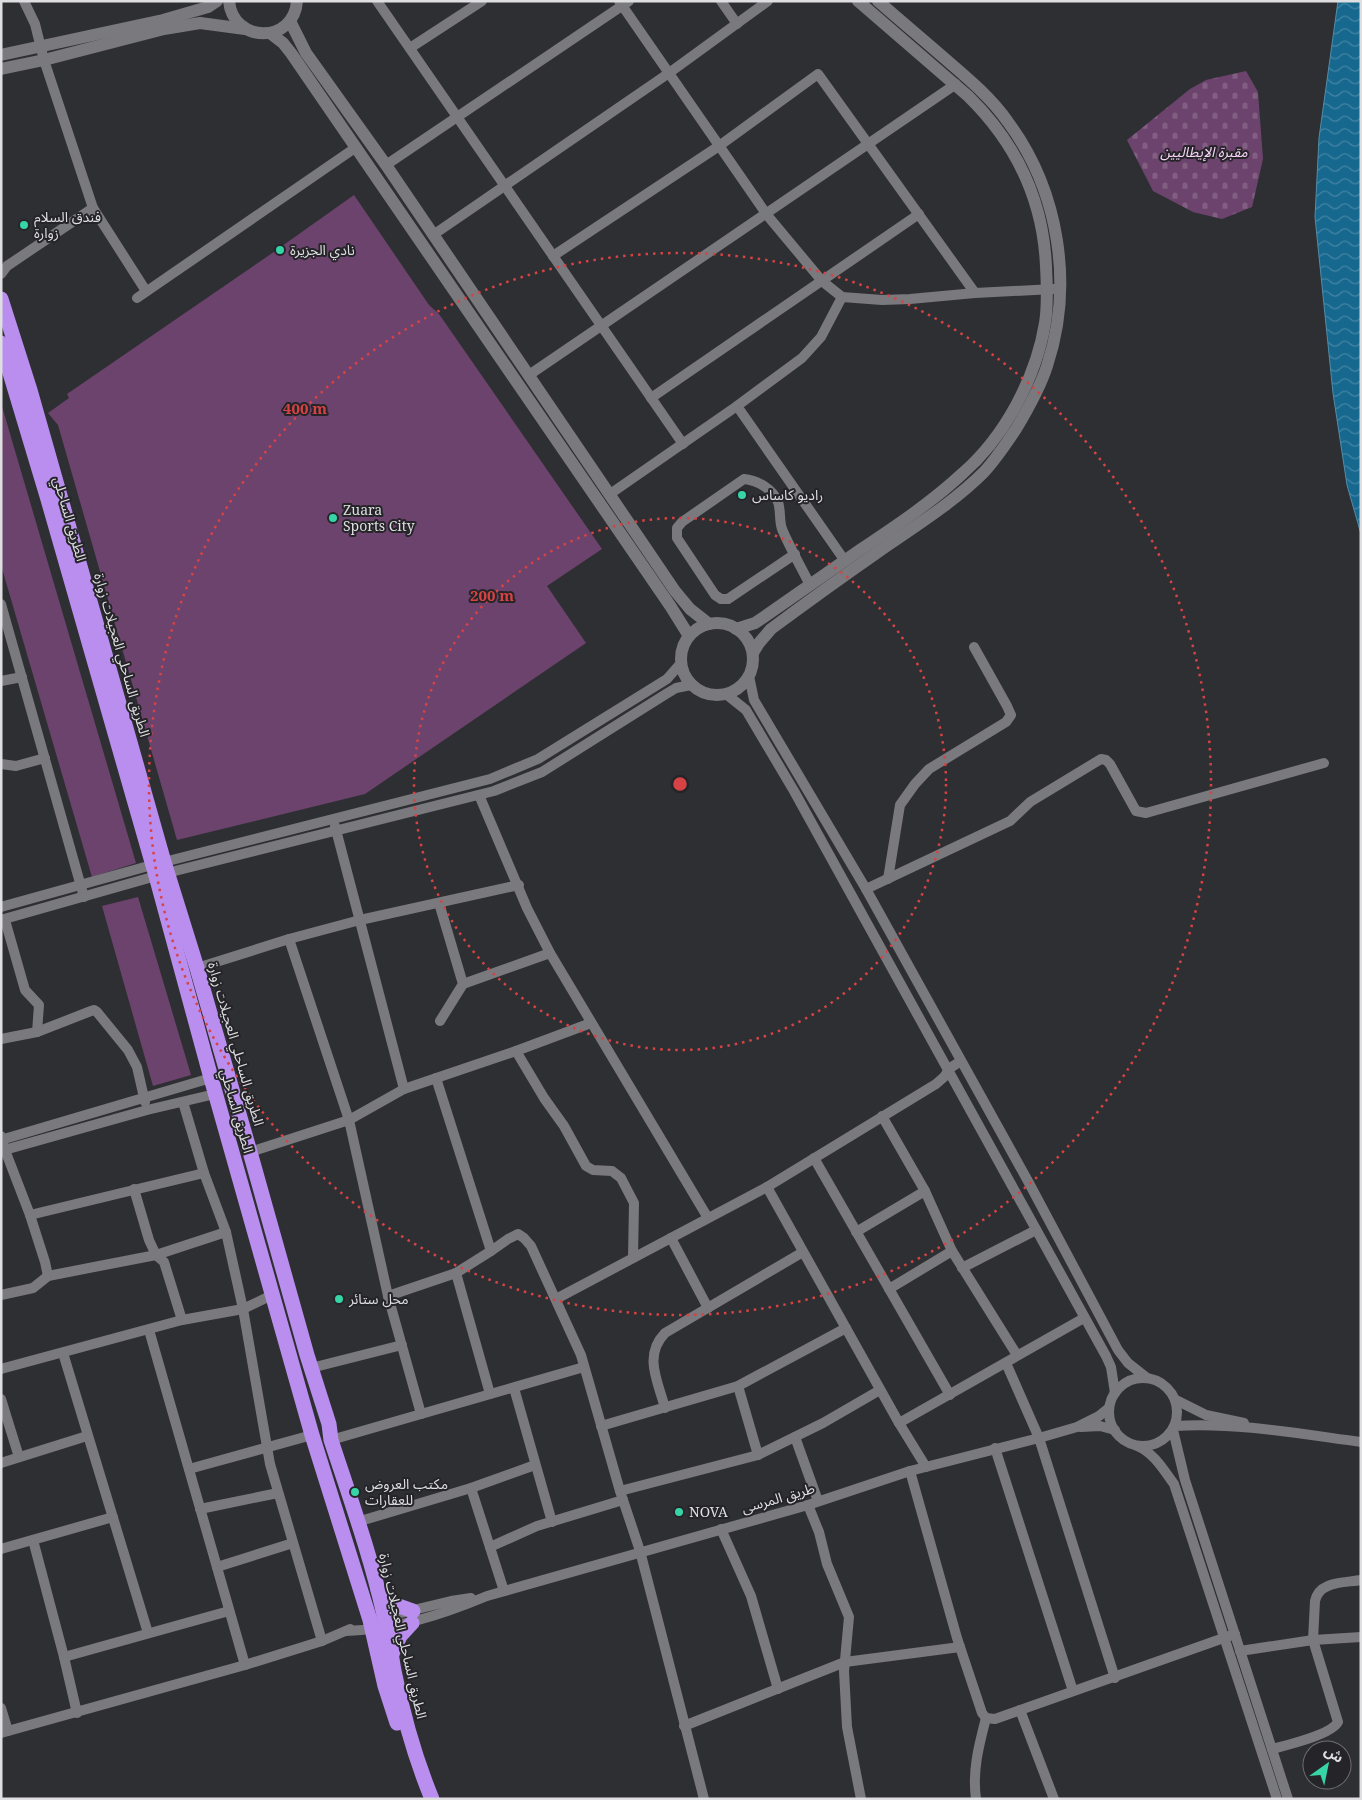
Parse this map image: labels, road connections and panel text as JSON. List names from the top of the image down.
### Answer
{
  "streets": {
    "highway": ["الطريق الساحلي", "الطريق الساحلي العجيلات زوارة"],
    "street": ["طريق المرسى"]
  },
  "crossings": [
    ["الطريق الساحلي", "الطريق الساحلي العجيلات زوارة"],
    ["الطريق الساحلي", "طريق المرسى"],
    ["الطريق الساحلي العجيلات زوارة", "طريق المرسى"]
  ],
  "parks": ["مقبرة الإيطاليين"],
  "places": [
    "فندق السلام زوارة",
    "نادي الجزيرة",
    "راديو كاساس",
    "Zuara Sports City",
    "محل ستائر",
    "مكتب العروض للعقارات",
    "NOVA"
  ],
  "north": "top right",
  "rings": ["400 m", "200 m"]
}
